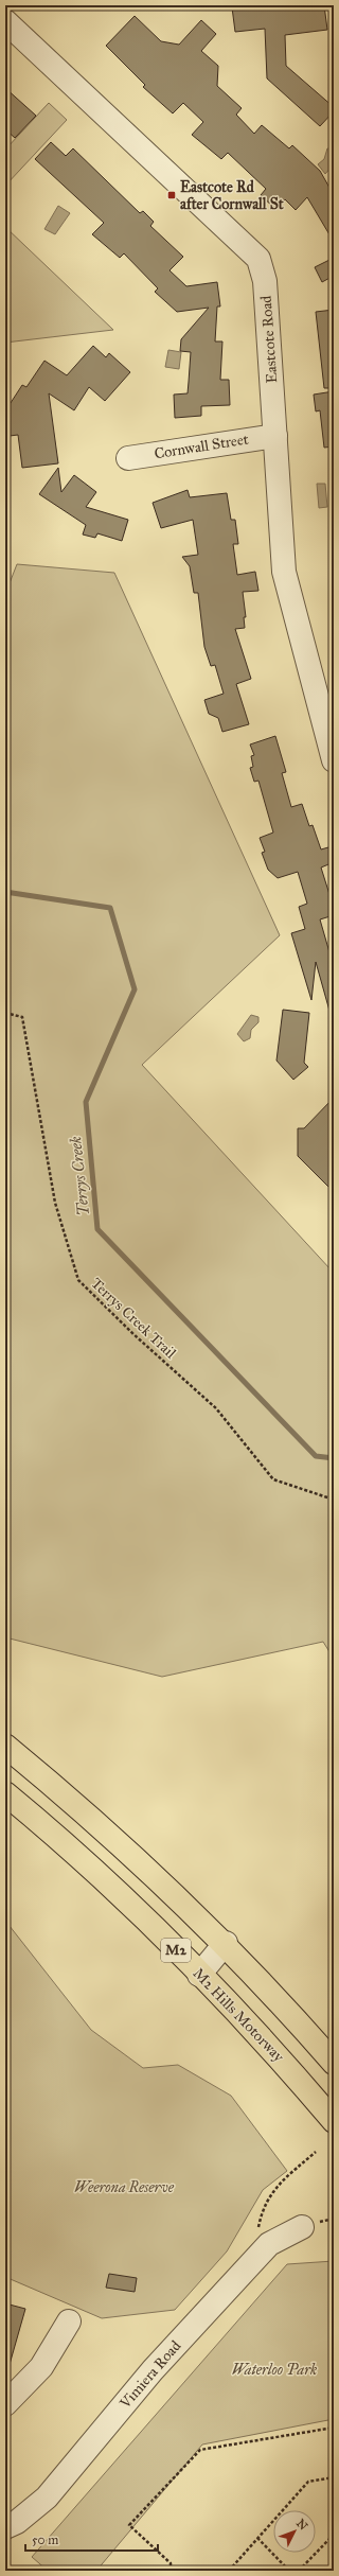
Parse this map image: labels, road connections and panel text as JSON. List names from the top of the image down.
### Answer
{
  "streets": {
    "highway": ["M2", "M2 Hills Motorway"],
    "street": ["Eastcote Road", "Cornwall Street", "Vimiera Road"],
    "path": ["Terrys Creek Trail"]
  },
  "crossings": [
    ["Eastcote Road", "Cornwall Street"]
  ],
  "water": ["Terrys Creek"],
  "parks": ["Weerona Reserve", "Waterloo Park"],
  "places": {
    "transit": ["Eastcote Rd after Cornwall St"]
  },
  "scale_bar": "50 m",
  "north": "top right"
}
